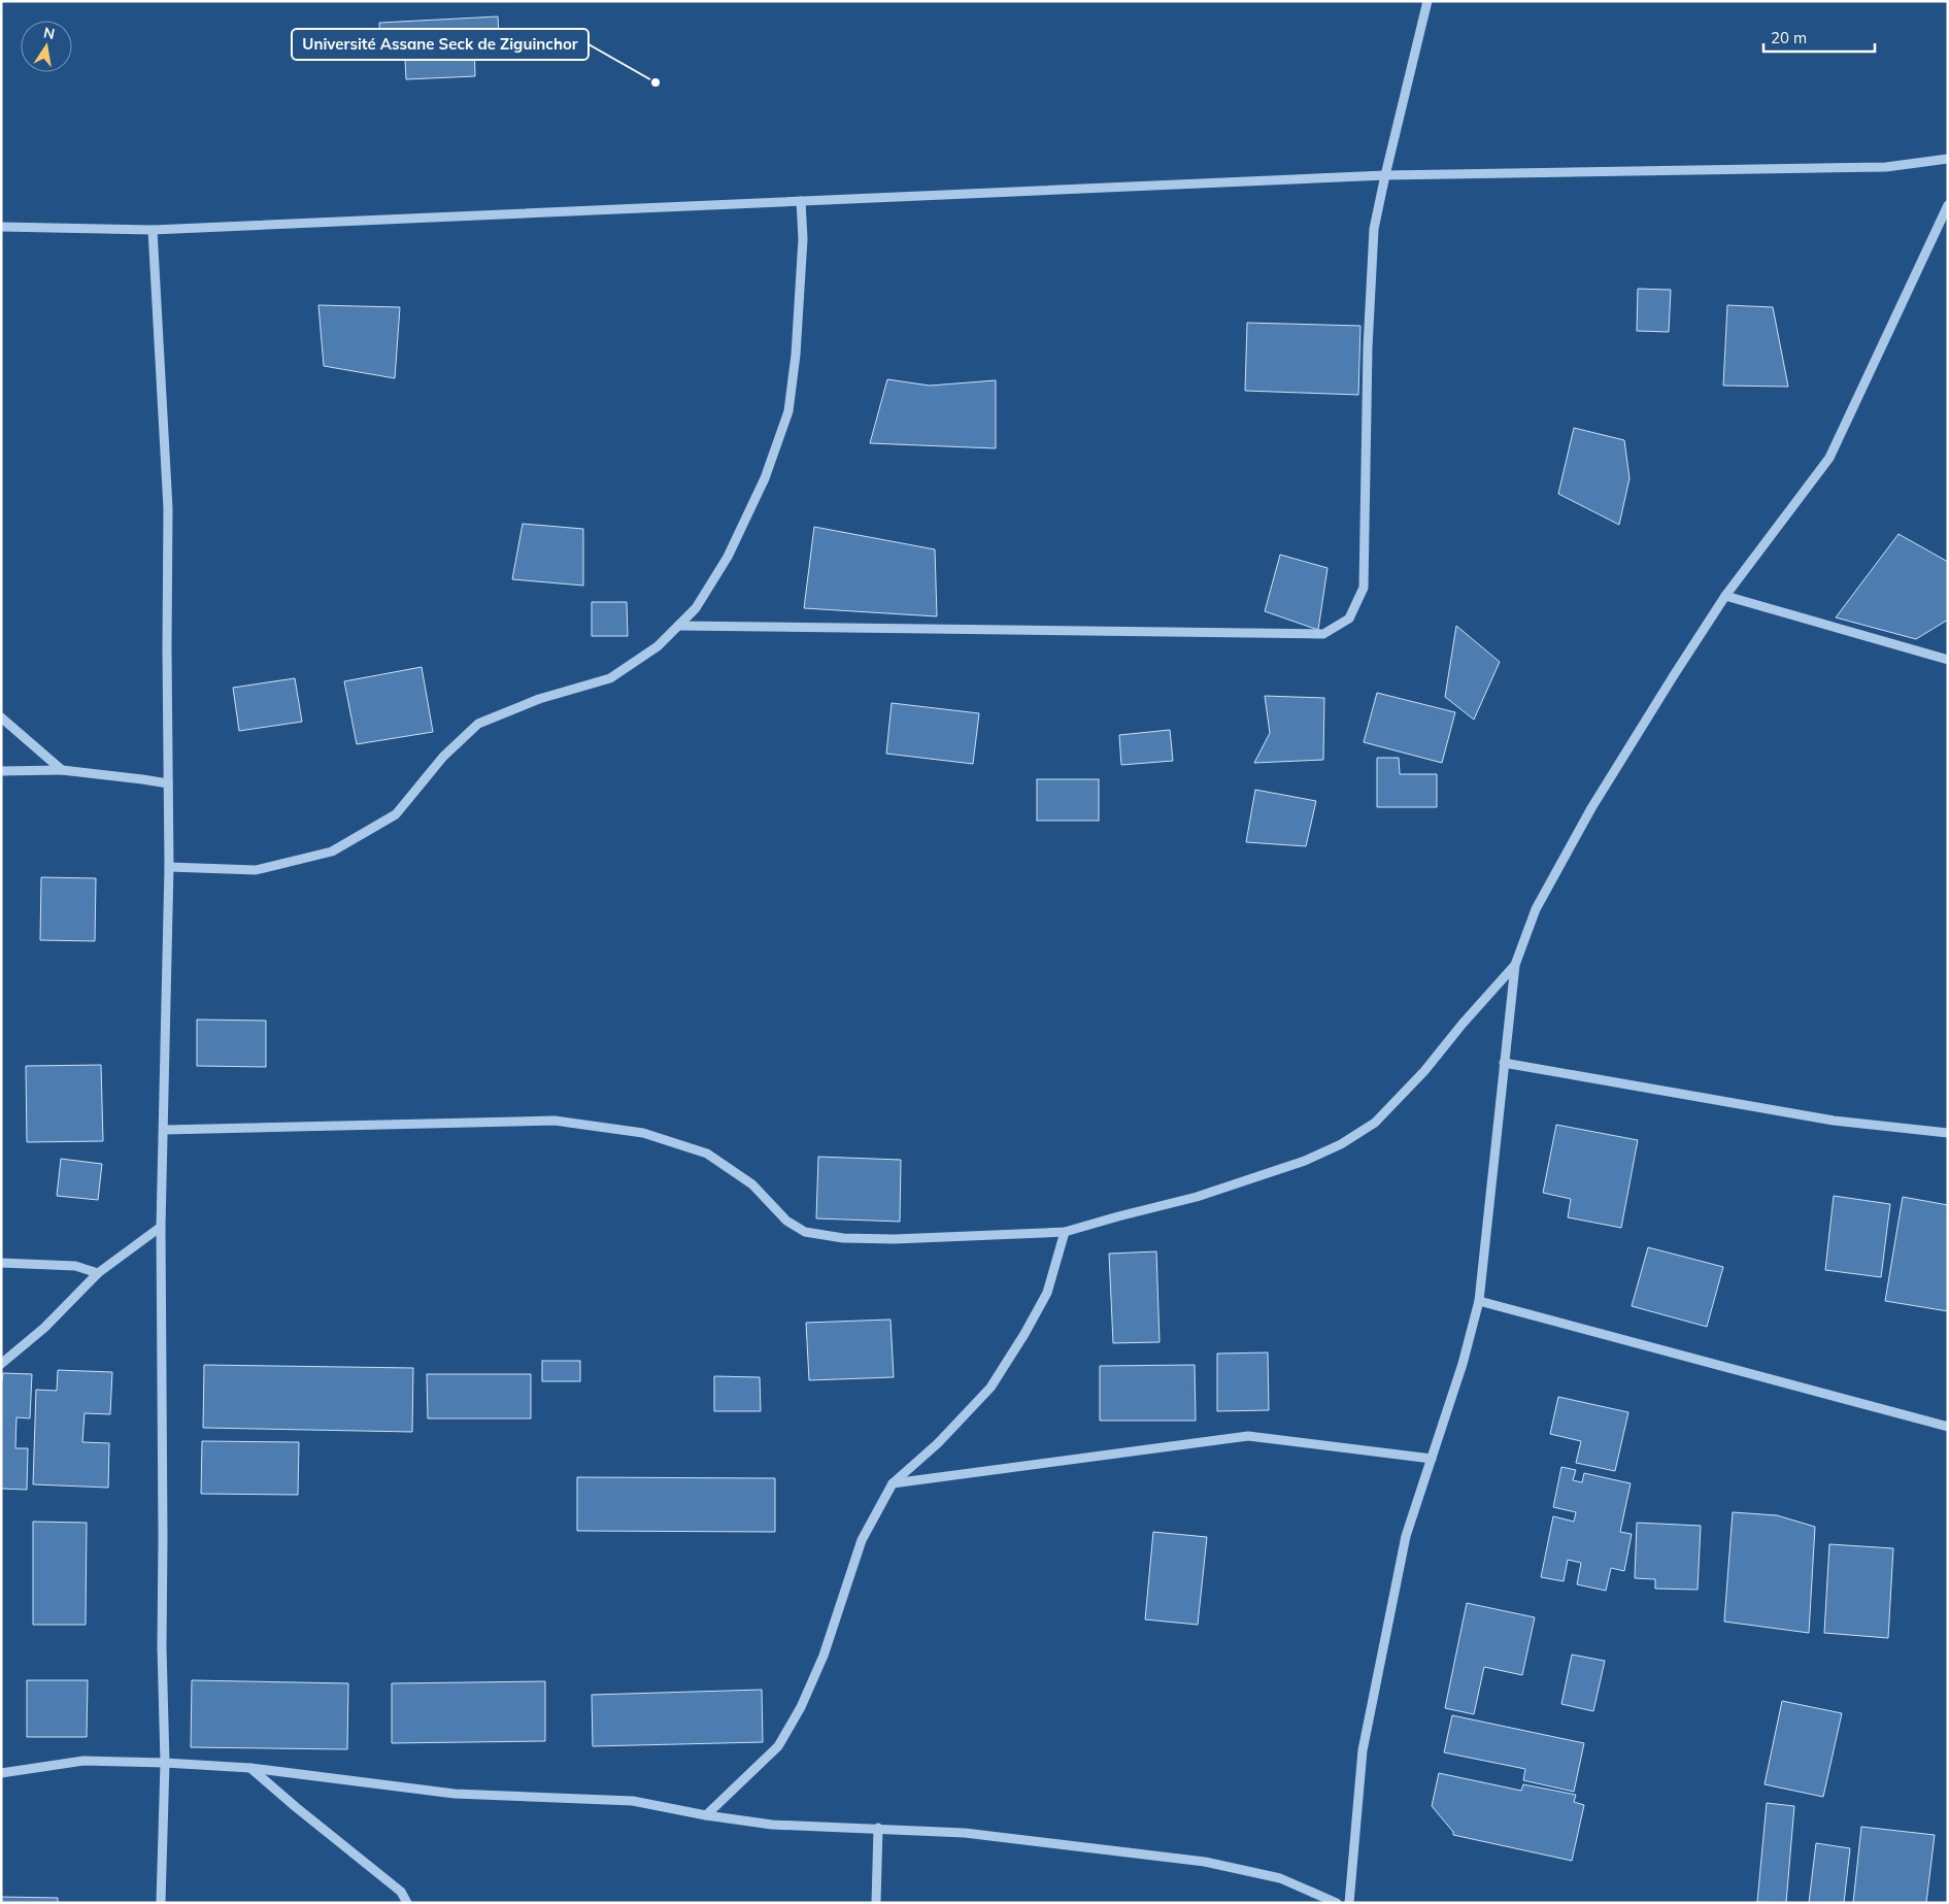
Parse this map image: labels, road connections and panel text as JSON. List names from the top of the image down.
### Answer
{
  "places": ["Université Assane Seck de Ziguinchor"],
  "scale_bar": "20 m",
  "north": "top"
}
